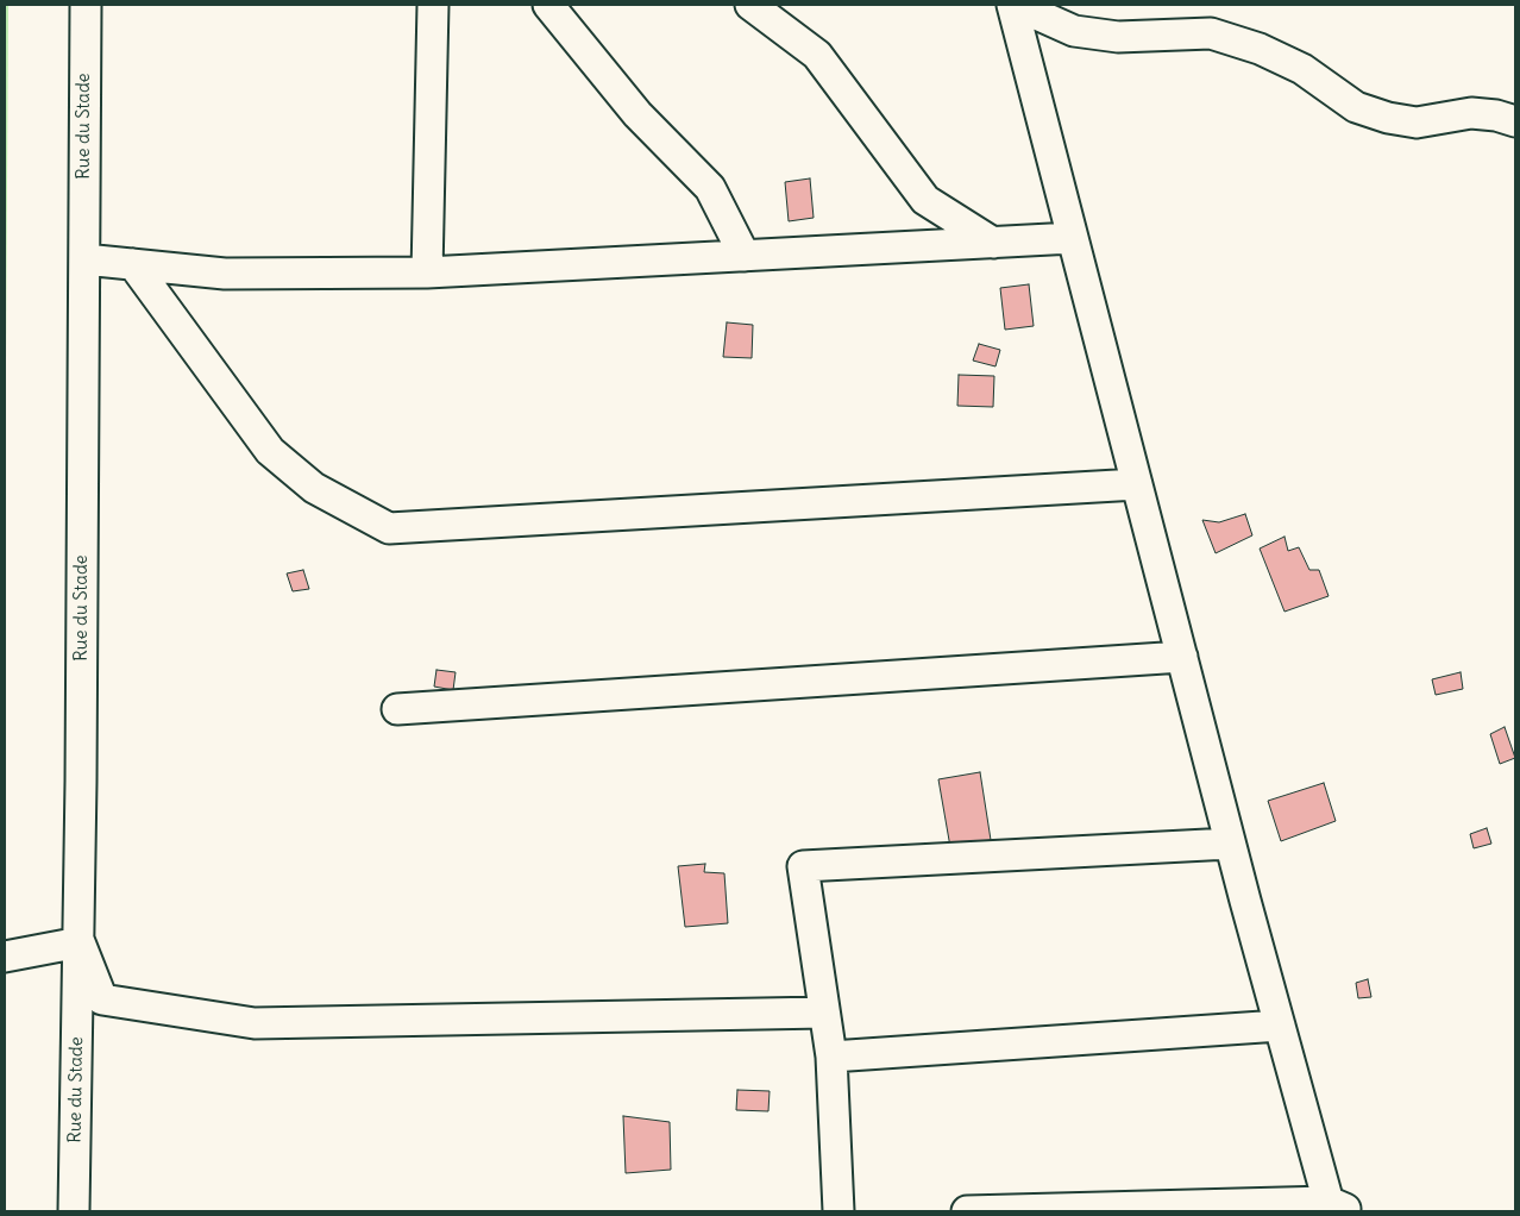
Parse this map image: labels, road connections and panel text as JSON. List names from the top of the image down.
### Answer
{
  "streets": {
    "street": ["Rue du Stade"]
  }
}
